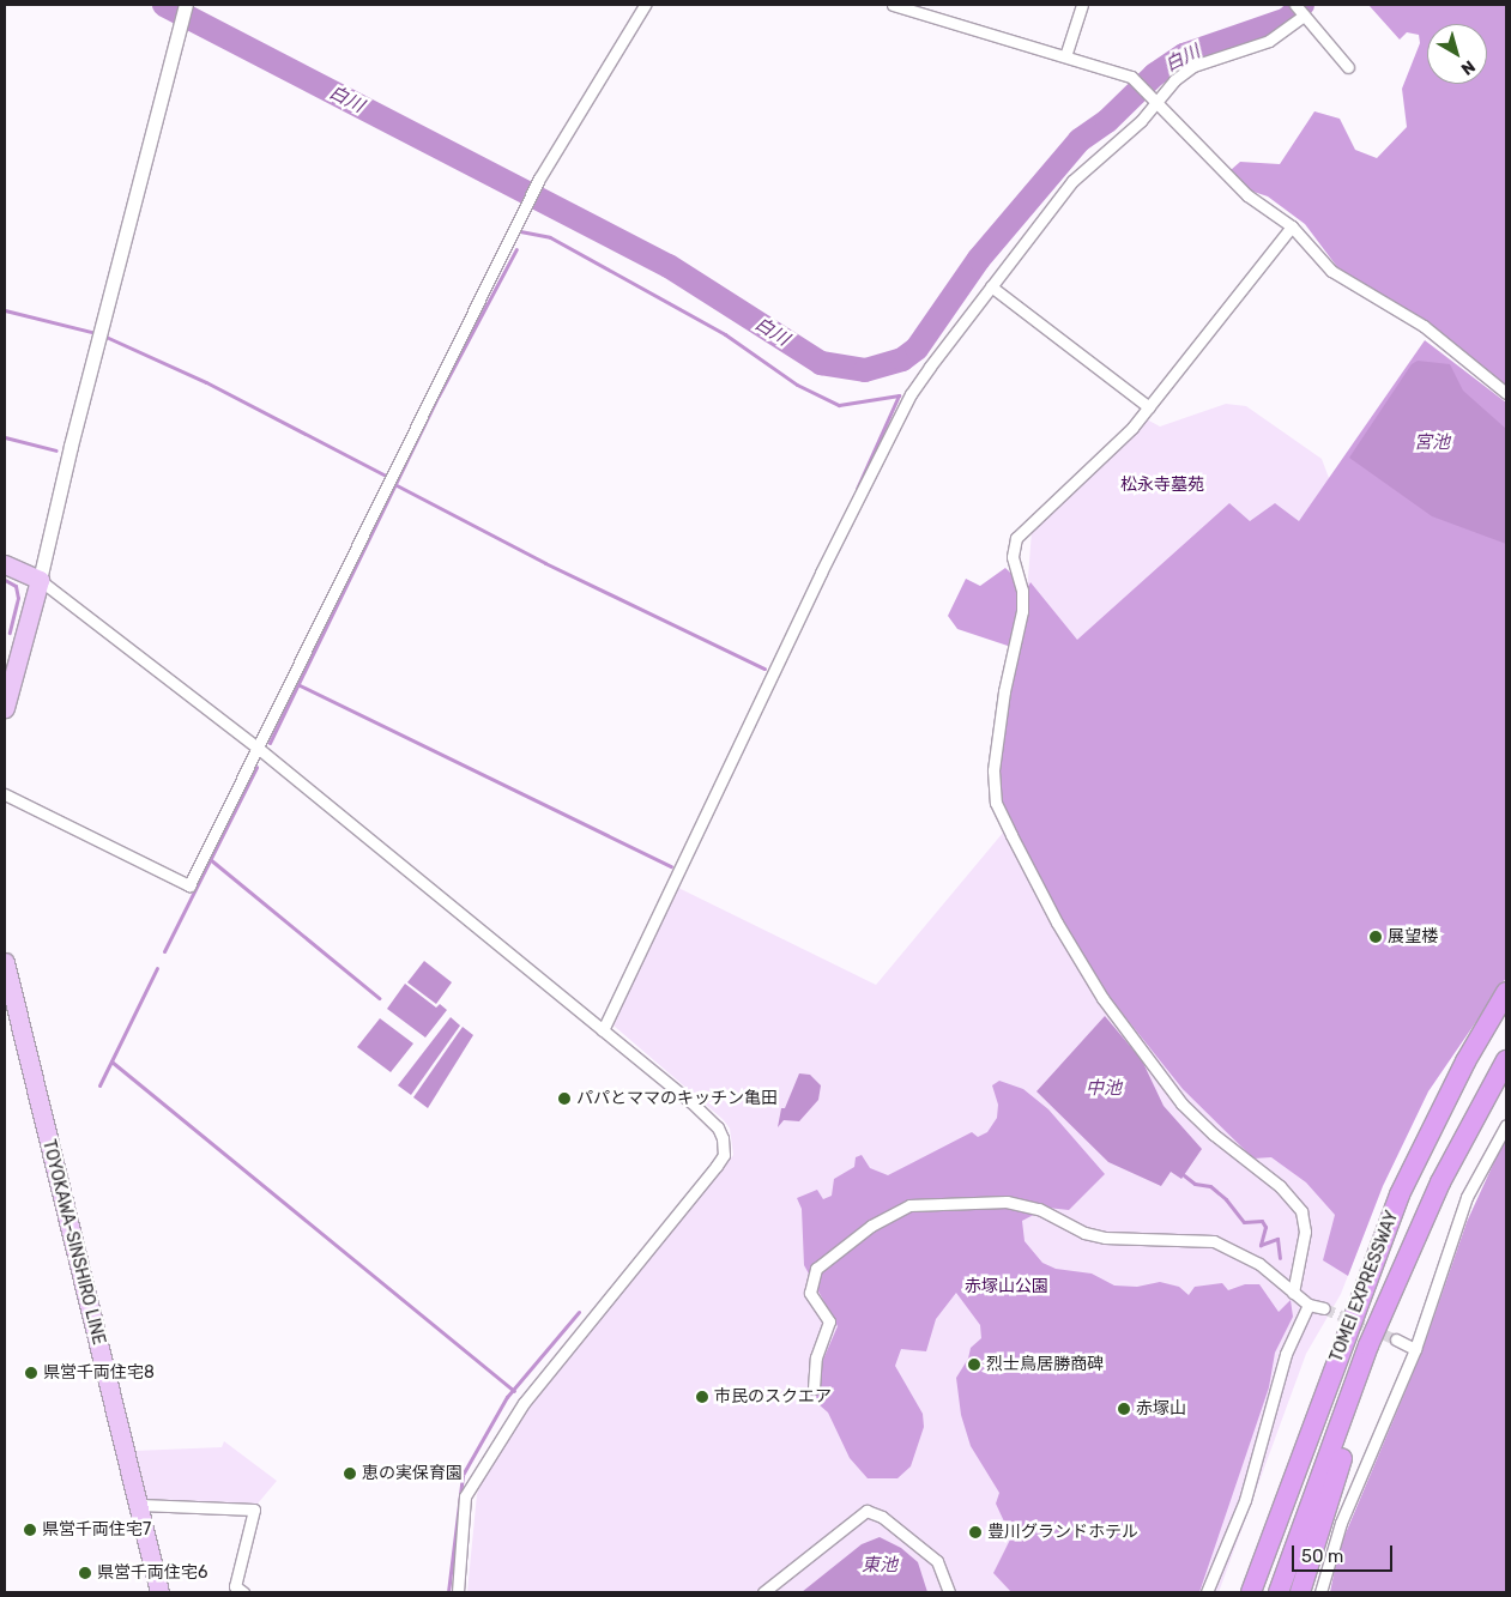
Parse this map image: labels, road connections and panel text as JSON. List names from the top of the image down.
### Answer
{
  "streets": {
    "highway": ["TOMEI EXPRESSWAY"],
    "main road": ["TOYOKAWA-SINSHIRO LINE"]
  },
  "water": [
    "白川",
    "宮池",
    "中池",
    "東池"
  ],
  "parks": ["松永寺墓苑", "赤塚山公園"],
  "places": [
    "展望楼",
    "パパとママのキッチン亀田",
    "烈士鳥居勝商碑",
    "県営千両住宅8",
    "市民のスクエア",
    "赤塚山",
    "恵の実保育園",
    "県営千両住宅7",
    "豊川グランドホテル",
    "県営千両住宅6"
  ],
  "scale_bar": "50 m",
  "north": "bottom right"
}
